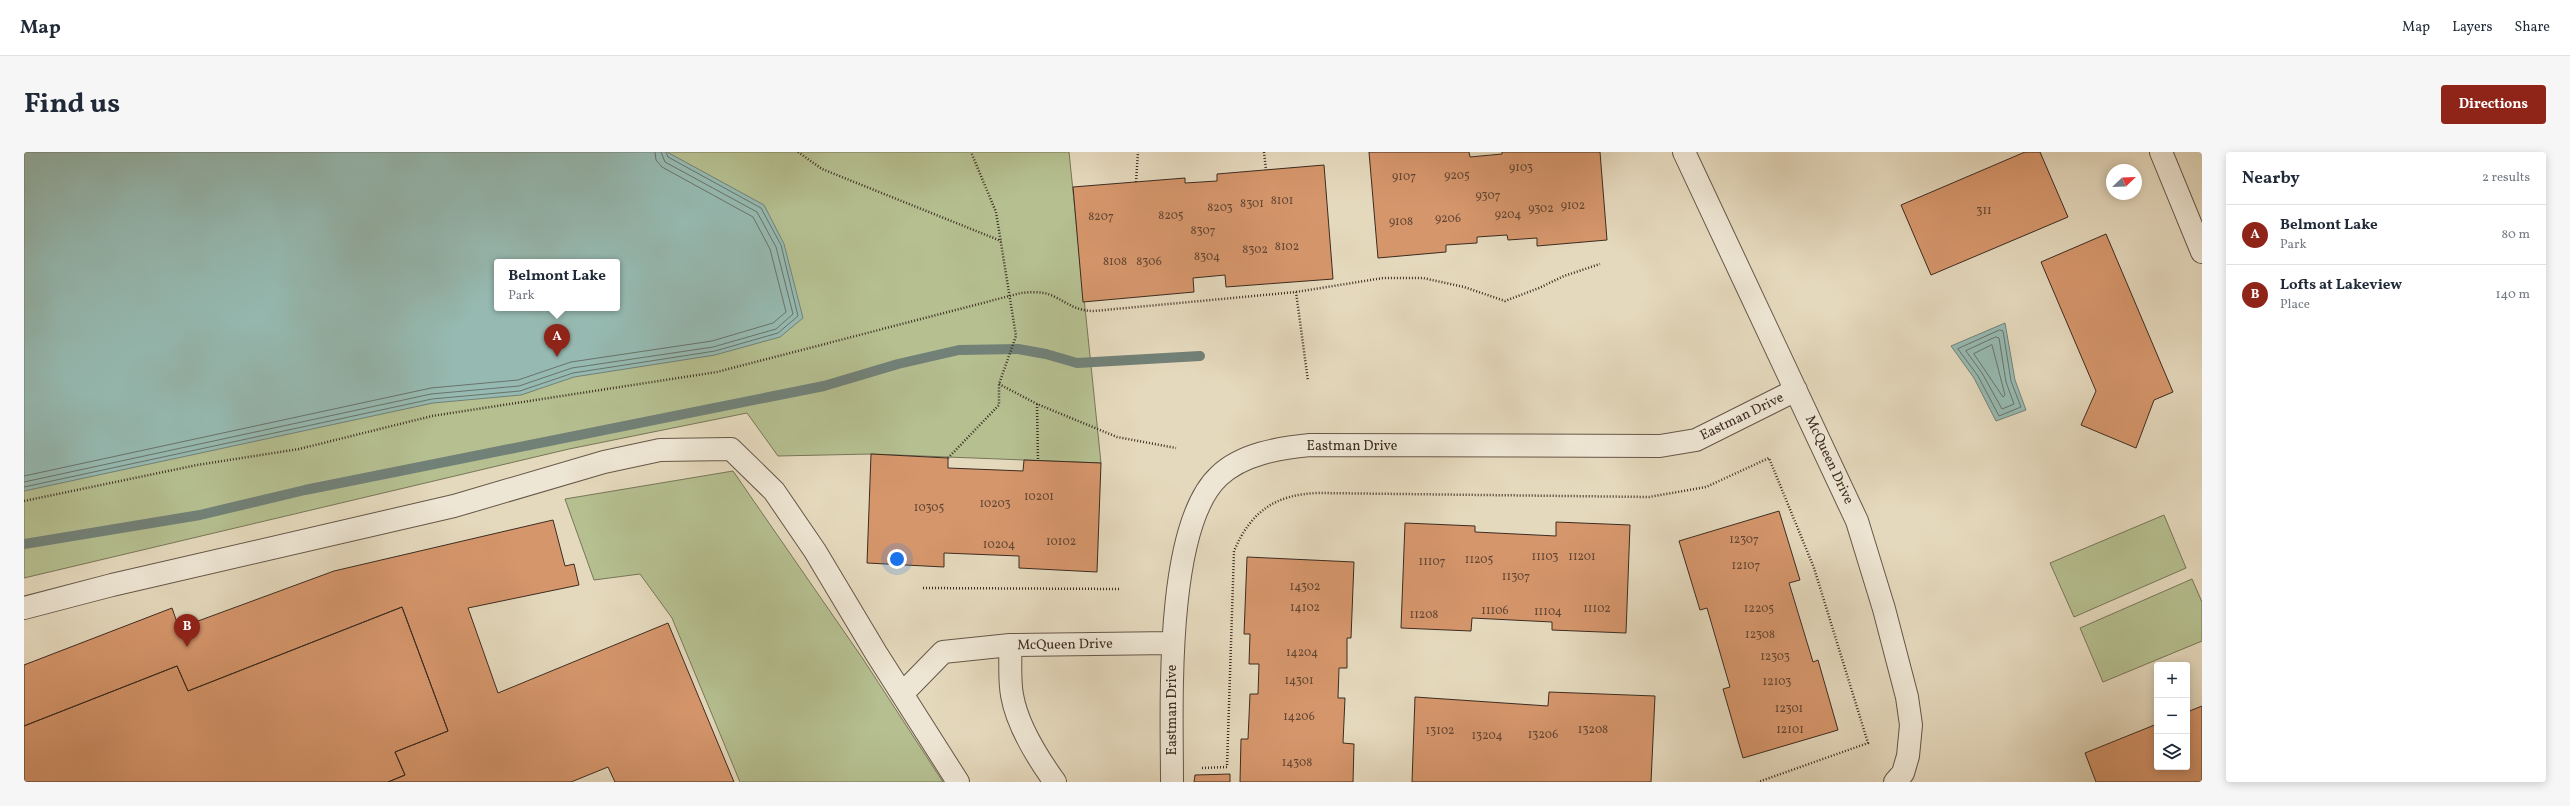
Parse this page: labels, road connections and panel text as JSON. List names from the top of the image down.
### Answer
{
  "streets": {
    "street": ["Eastman Drive", "McQueen Drive"]
  },
  "crossings": [
    ["Eastman Drive", "McQueen Drive"]
  ],
  "house_numbers": [
    "9103",
    "9205",
    "9107",
    "9307",
    "8101",
    "8301",
    "9102",
    "8203",
    "9302",
    "311",
    "9204",
    "8205",
    "8207",
    "9206",
    "9108",
    "8307",
    "8102",
    "8302",
    "8304",
    "8108",
    "8306",
    "10201",
    "10203",
    "10305",
    "12307",
    "10102",
    "10204",
    "11103",
    "11201",
    "11205",
    "11107",
    "12107",
    "11307",
    "14302",
    "14102",
    "11102",
    "12205",
    "11106",
    "11104",
    "11208",
    "12308",
    "14204",
    "12303",
    "14301",
    "12103",
    "12301",
    "14206",
    "13208",
    "12101",
    "13102",
    "13206",
    "13204",
    "14308"
  ],
  "north": "top right",
  "page": {
    "header": "Map",
    "nav": ["Map", "Layers", "Share"],
    "title": "Find us",
    "buttons": "Directions",
    "heading": ["Nearby", "2 results"],
    "list": [
      {
        "mark": "A",
        "name": "Belmont Lake",
        "note": "Park",
        "value": "80 m"
      },
      {
        "mark": "B",
        "name": "Lofts at Lakeview",
        "note": "Place",
        "value": "140 m"
      }
    ],
    "popup": ["Belmont Lake", "Park"],
    "pins": ["A", "B"],
    "map_buttons": ["+", "−"]
  }
}
